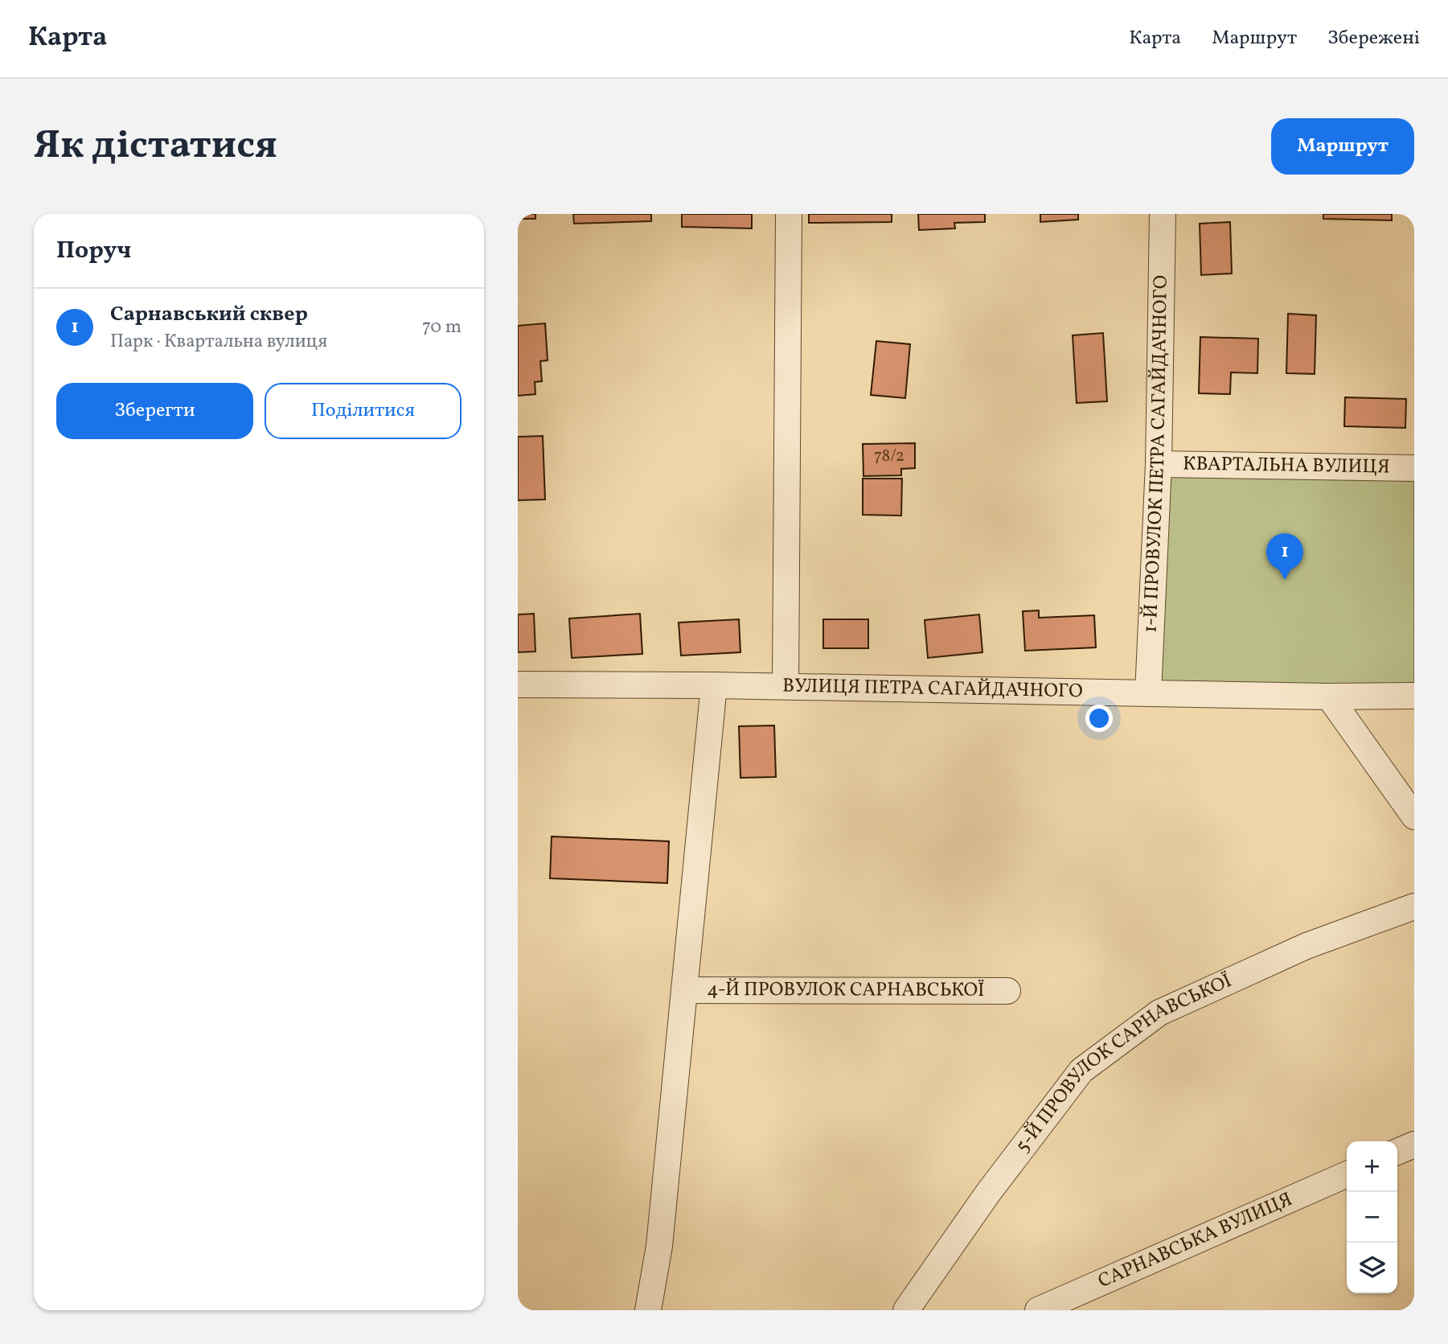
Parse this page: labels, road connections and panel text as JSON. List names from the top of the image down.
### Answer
{
  "streets": {
    "street": [
      "1-Й ПРОВУЛОК ПЕТРА САГАЙДАЧНОГО",
      "КВАРТАЛЬНА ВУЛИЦЯ",
      "ВУЛИЦЯ ПЕТРА САГАЙДАЧНОГО",
      "4-Й ПРОВУЛОК САРНАВСЬКОЇ",
      "5-Й ПРОВУЛОК САРНАВСЬКОЇ",
      "САРНАВСЬКА ВУЛИЦЯ"
    ]
  },
  "crossings": [
    ["1-Й ПРОВУЛОК ПЕТРА САГАЙДАЧНОГО", "КВАРТАЛЬНА ВУЛИЦЯ"],
    ["1-Й ПРОВУЛОК ПЕТРА САГАЙДАЧНОГО", "ВУЛИЦЯ ПЕТРА САГАЙДАЧНОГО"],
    ["ВУЛИЦЯ ПЕТРА САГАЙДАЧНОГО", "4-Й ПРОВУЛОК САРНАВСЬКОЇ"]
  ],
  "house_numbers": ["78/2"],
  "page": {
    "header": "Карта",
    "nav": ["Карта", "Маршрут", "Збережені"],
    "buttons": [
      "Маршрут",
      ["Зберегти", "Поділитися"]
    ],
    "title": "Як дістатися",
    "heading": "Поруч",
    "list": [
      {
        "mark": "1",
        "name": "Сарнавський сквер",
        "note": "Парк · Квартальна вулиця",
        "value": "70 m"
      }
    ],
    "pins": "1",
    "map_buttons": ["+", "−"]
  }
}
